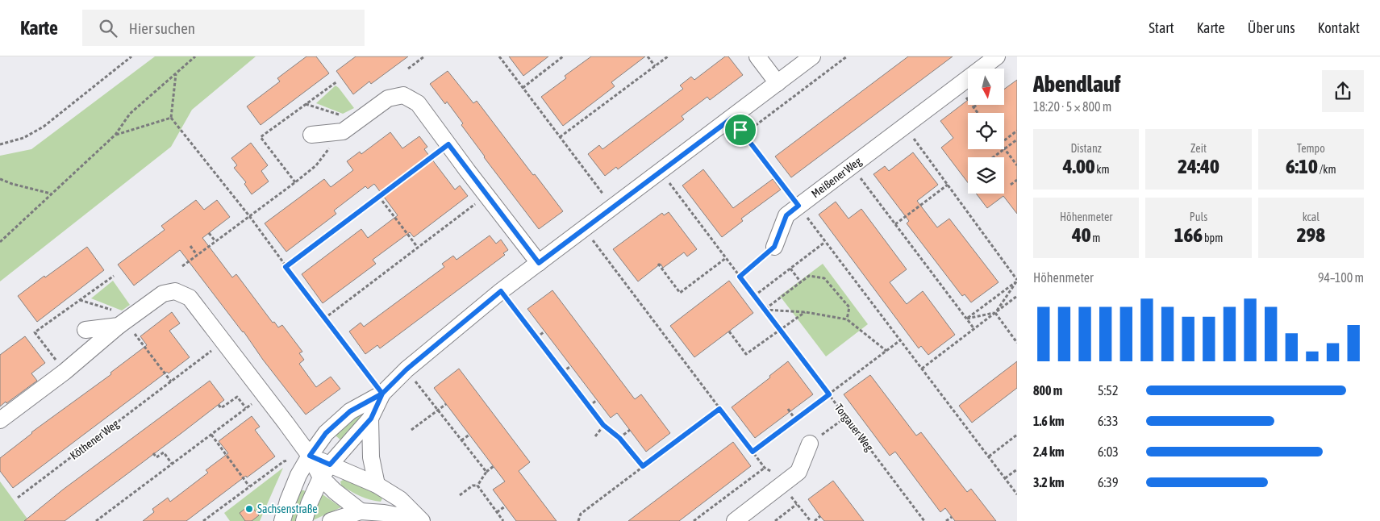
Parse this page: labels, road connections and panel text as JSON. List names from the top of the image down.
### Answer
{
  "streets": {
    "street": ["Meißener Weg"],
    "path": ["Torgauer Weg", "Köthener Weg"]
  },
  "places": ["Sachsenstraße"],
  "north": "bottom",
  "page": {
    "header": "Karte",
    "search": "Hier suchen",
    "nav": [
      "Start",
      "Karte",
      "Über uns",
      "Kontakt"
    ],
    "heading": ["Abendlauf", "18:20 · 5 × 800 m"],
    "stats": [
      ["Distanz", "4.00 km"],
      ["Zeit", "24:40"],
      ["Tempo", "6:10 /km"],
      ["Höhenmeter", "40 m"],
      ["Puls", "166 bpm"],
      ["kcal", "298"]
    ],
    "chart": ["Höhenmeter", "94–100 m"],
    "list": [
      {
        "name": "800 m",
        "note": "5:52"
      },
      {
        "name": "1.6 km",
        "note": "6:33"
      },
      {
        "name": "2.4 km",
        "note": "6:03"
      },
      {
        "name": "3.2 km",
        "note": "6:39"
      }
    ]
  }
}
